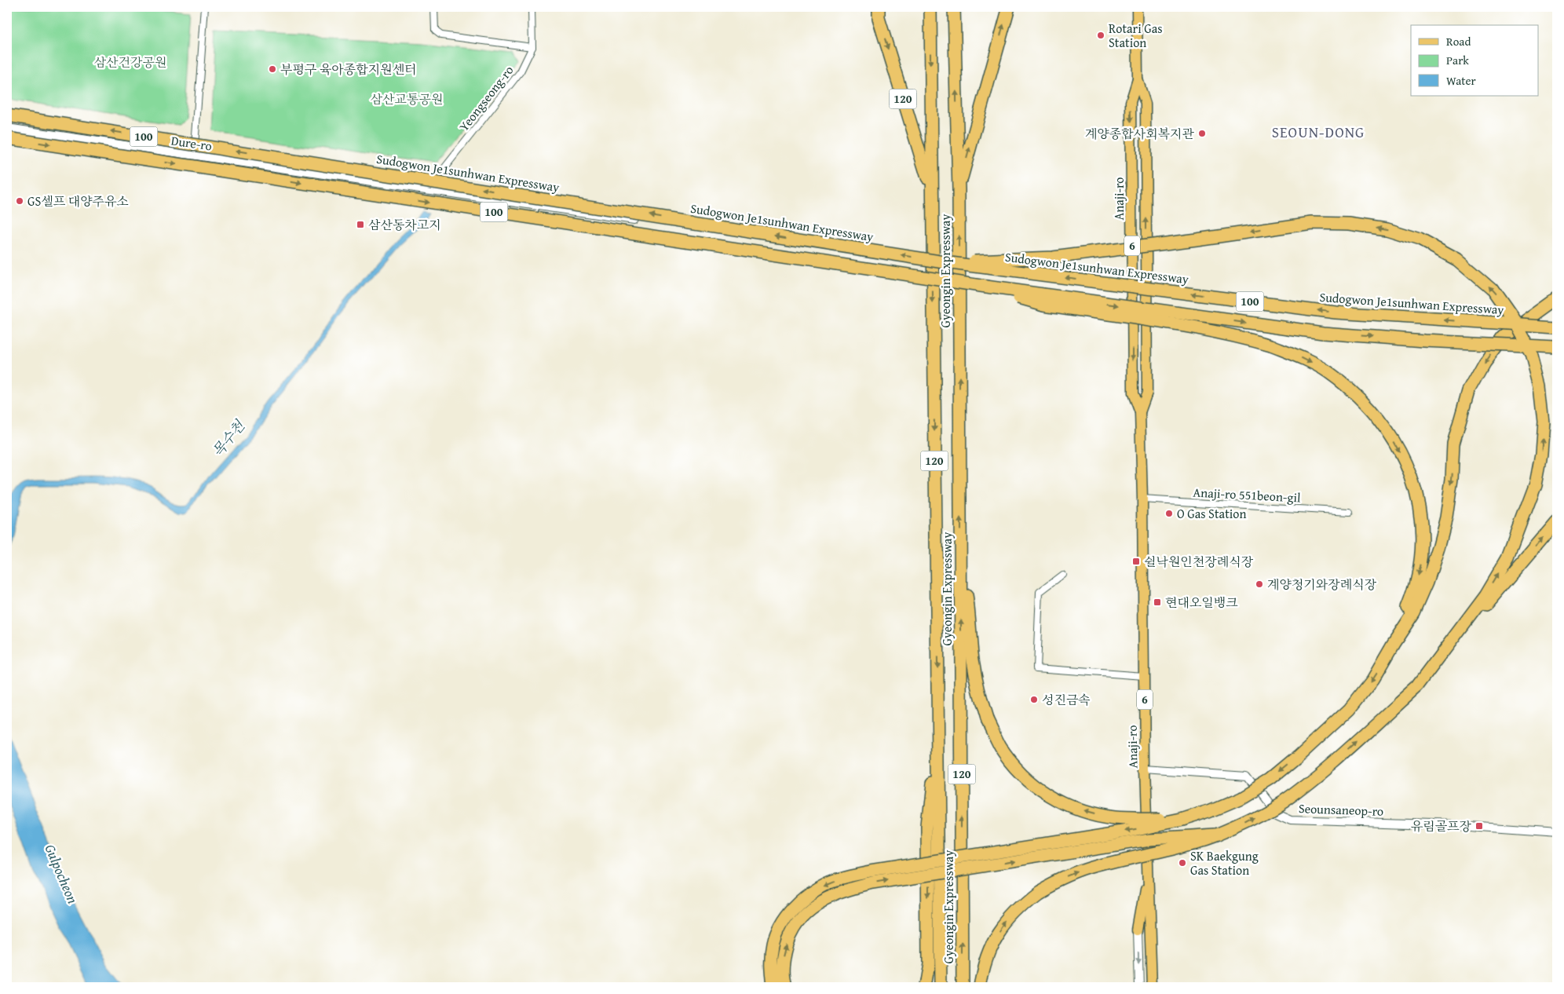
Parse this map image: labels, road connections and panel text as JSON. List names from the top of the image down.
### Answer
{
  "streets": {
    "highway": [
      "120",
      "100",
      "Sudogwon Je1sunhwan Expressway",
      "Gyeongin Expressway"
    ],
    "main road": ["Anaji-ro", "6"],
    "street": [
      "Yeongseong-ro",
      "Dure-ro",
      "Anaji-ro 551beon-gil",
      "Seounsaneop-ro"
    ]
  },
  "crossings": [
    ["Yeongseong-ro", "Dure-ro"],
    ["Anaji-ro", "Anaji-ro 551beon-gil"],
    ["Anaji-ro", "Seounsaneop-ro"]
  ],
  "districts": ["SEOUN-DONG"],
  "water": ["목수천", "Gulpocheon"],
  "parks": ["삼산건강공원", "삼산교통공원"],
  "places": {
    "other": [
      "Rotari Gas Station",
      "부평구 육아종합지원센터",
      "계양종합사회복지관",
      "GS셀프 대양주유소",
      "O Gas Station",
      "계양청기와장례식장",
      "성진금속",
      "SK Baekgung Gas Station"
    ],
    "transit": [
      "삼산동차고지",
      "쉴낙원인천장례식장",
      "현대오일뱅크",
      "유림골프장"
    ]
  },
  "legend": ["Road", "Park", "Water"]
}
